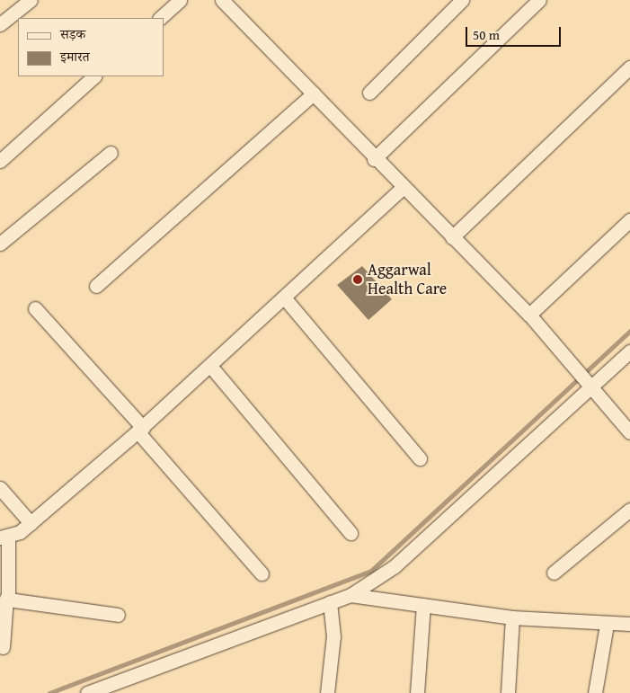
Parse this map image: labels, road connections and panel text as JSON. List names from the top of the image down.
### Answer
{
  "places": ["Aggarwal Health Care"],
  "legend": ["सड़क", "इमारत"],
  "scale_bar": "50 m"
}
